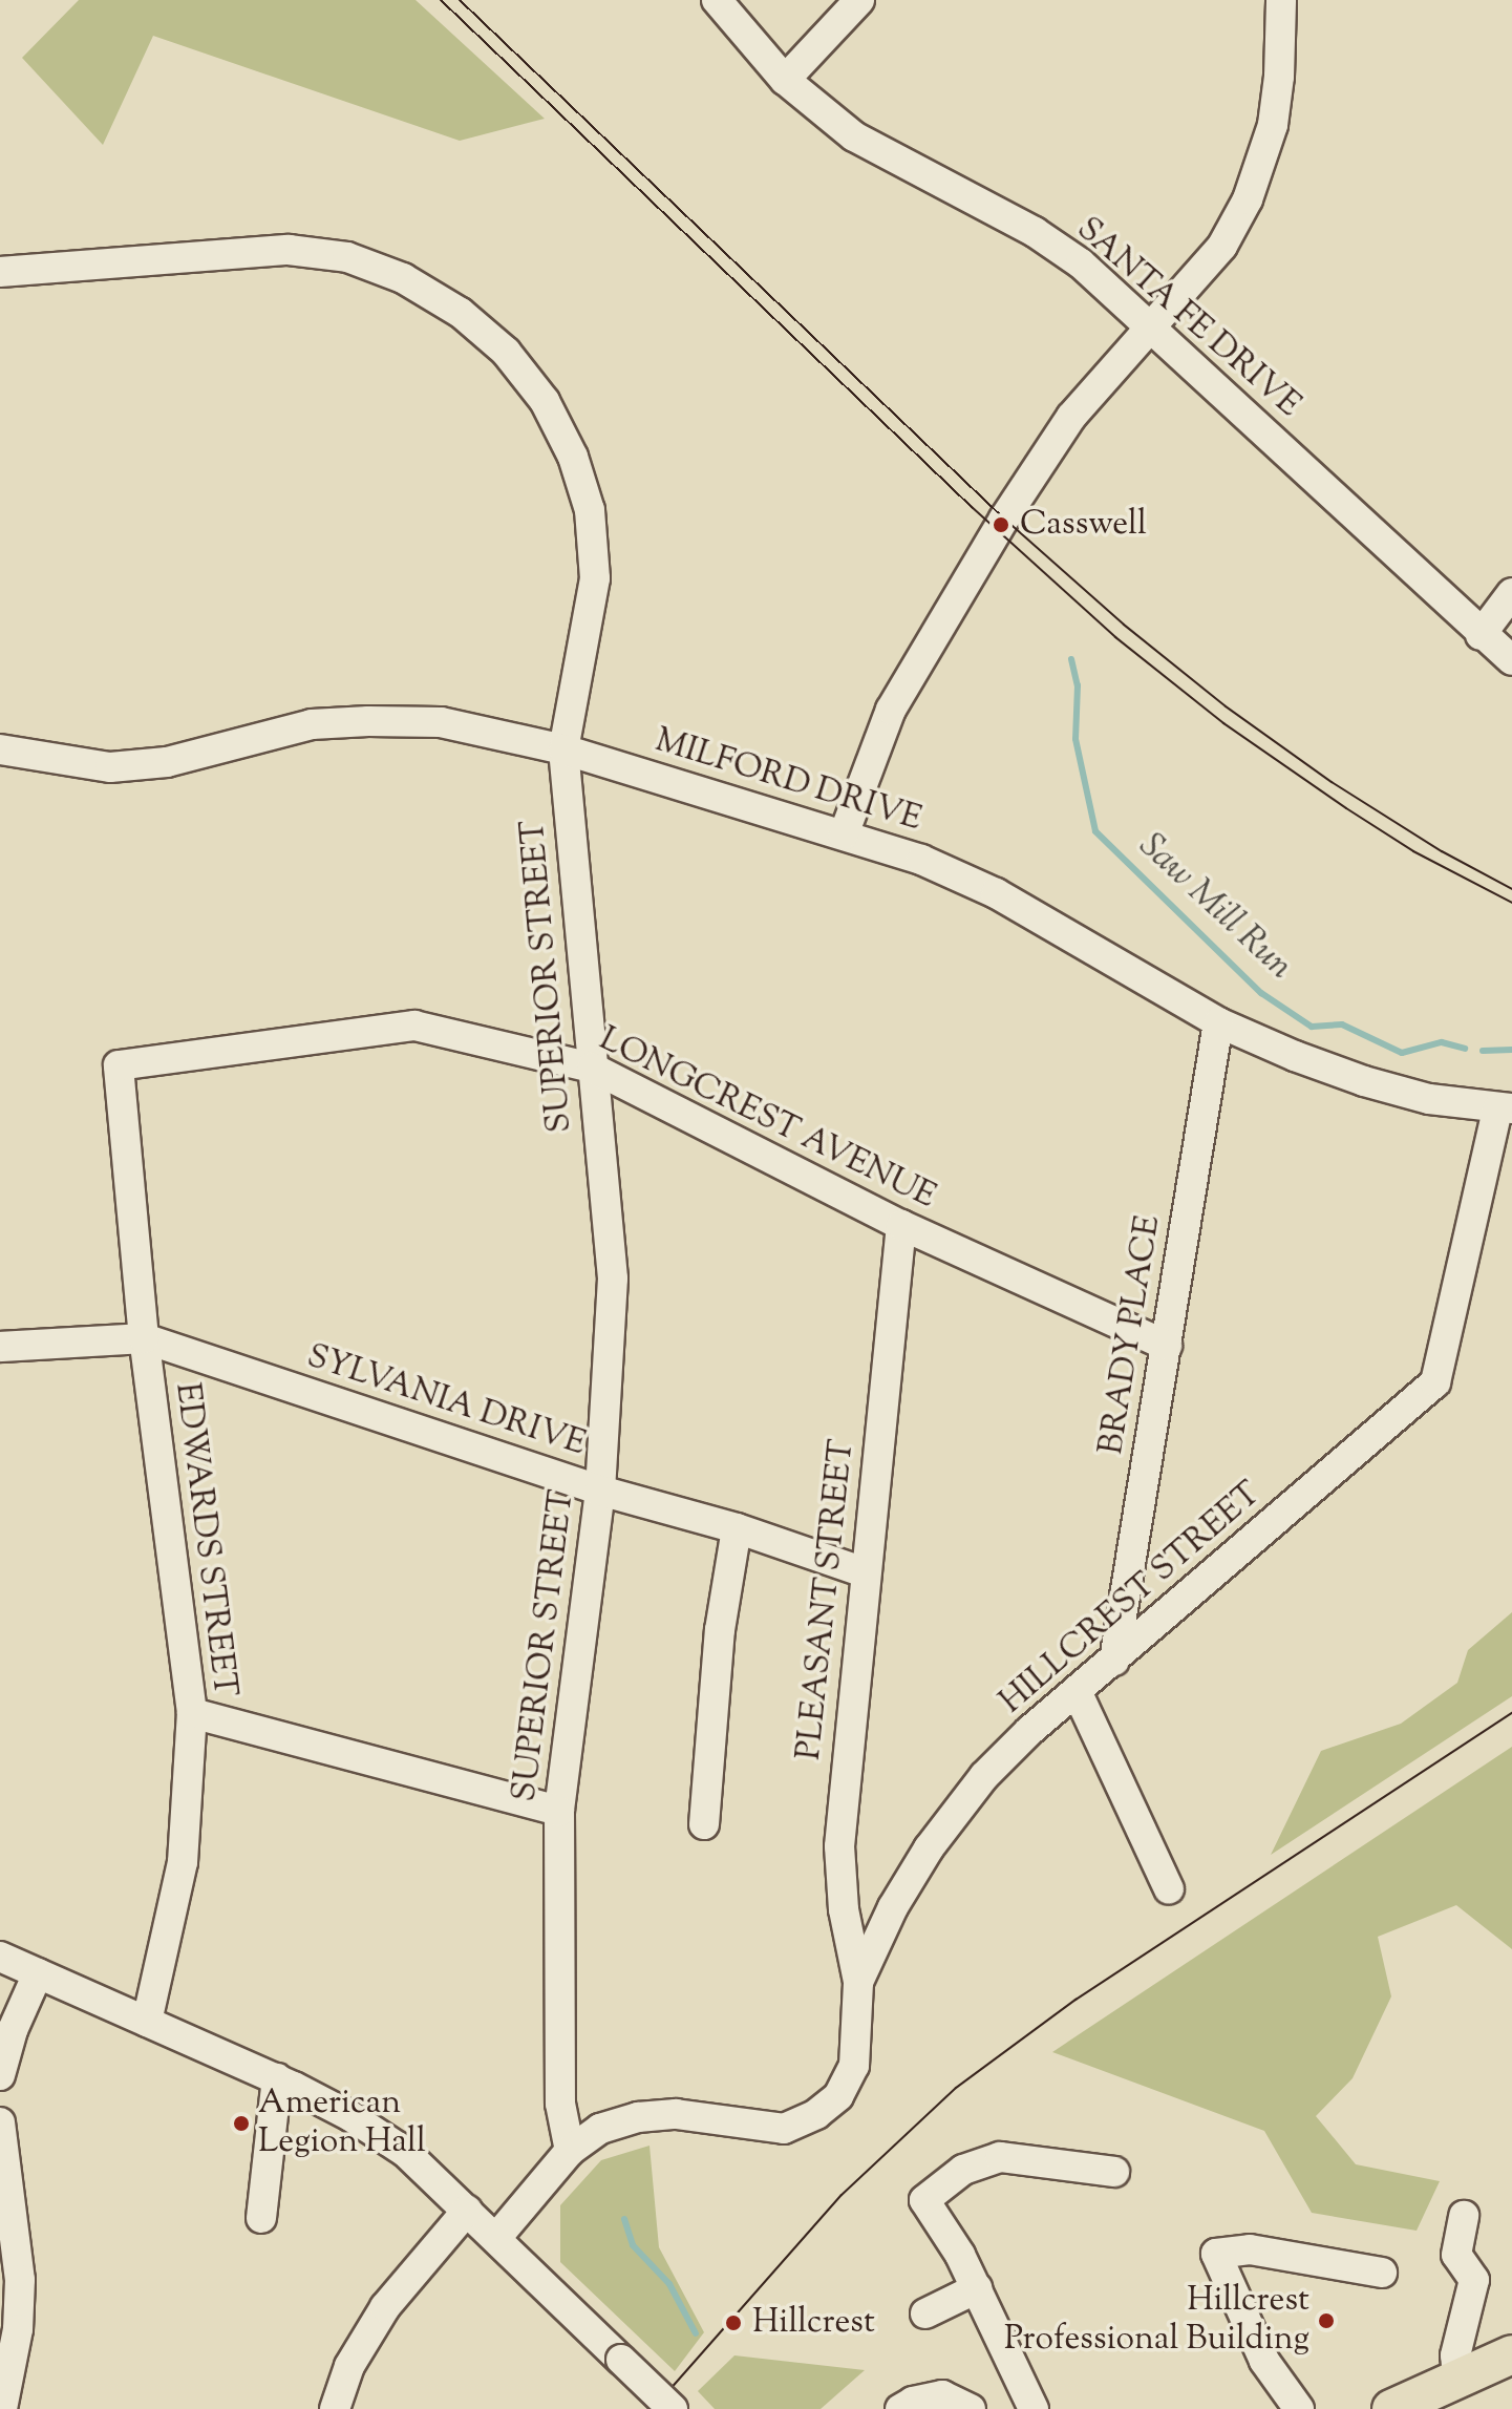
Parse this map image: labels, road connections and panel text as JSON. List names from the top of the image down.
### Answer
{
  "streets": {
    "street": [
      "SANTA FE DRIVE",
      "MILFORD DRIVE",
      "SUPERIOR STREET",
      "LONGCREST AVENUE",
      "BRADY PLACE",
      "SYLVANIA DRIVE",
      "EDWARDS STREET",
      "HILLCREST STREET",
      "PLEASANT STREET"
    ]
  },
  "crossings": [
    ["MILFORD DRIVE", "SUPERIOR STREET"],
    ["MILFORD DRIVE", "BRADY PLACE"],
    ["MILFORD DRIVE", "HILLCREST STREET"],
    ["SUPERIOR STREET", "LONGCREST AVENUE"],
    ["SUPERIOR STREET", "SYLVANIA DRIVE"],
    ["SUPERIOR STREET", "HILLCREST STREET"],
    ["LONGCREST AVENUE", "BRADY PLACE"],
    ["LONGCREST AVENUE", "EDWARDS STREET"],
    ["LONGCREST AVENUE", "PLEASANT STREET"],
    ["BRADY PLACE", "HILLCREST STREET"],
    ["SYLVANIA DRIVE", "EDWARDS STREET"],
    ["SYLVANIA DRIVE", "PLEASANT STREET"],
    ["HILLCREST STREET", "PLEASANT STREET"]
  ],
  "water": ["Saw Mill Run"],
  "places": [
    "Casswell",
    "American Legion Hall",
    "Hillcrest Professional Building",
    "Hillcrest"
  ]
}
